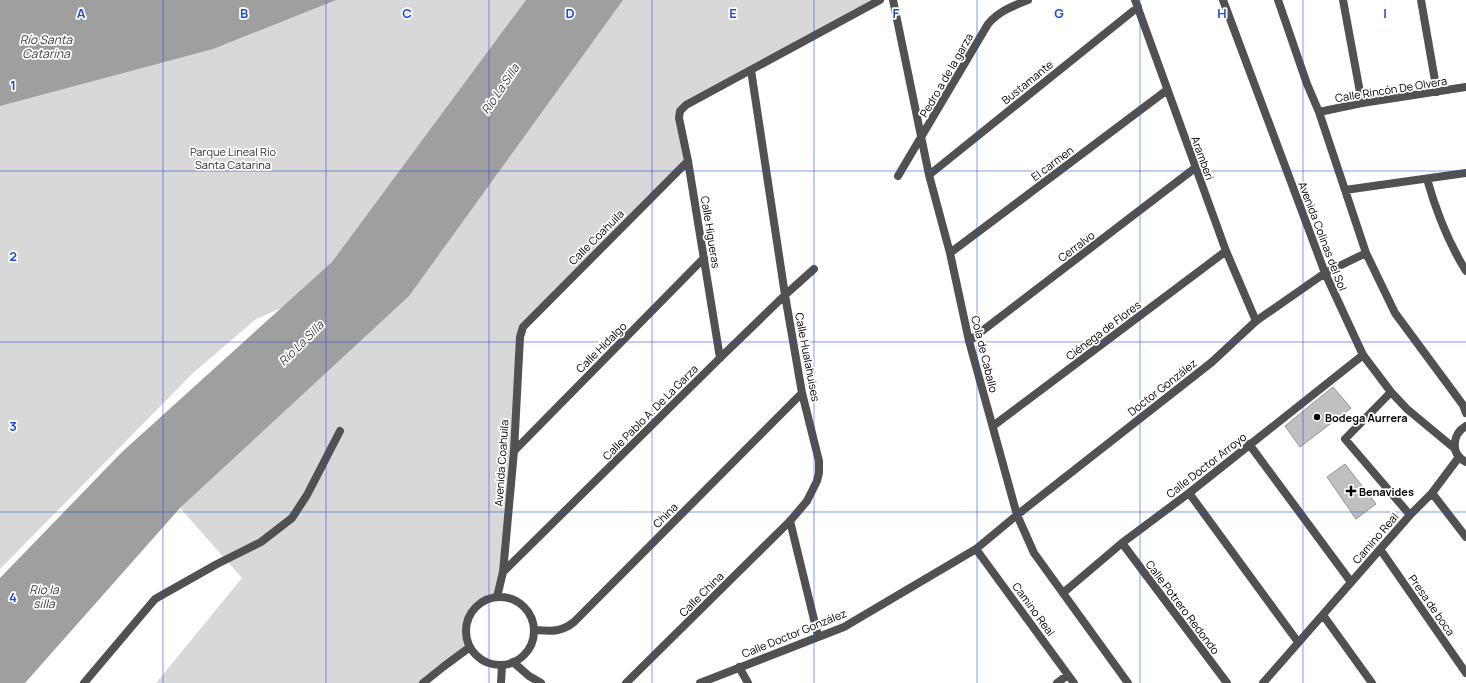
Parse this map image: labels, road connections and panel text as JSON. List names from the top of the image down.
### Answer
{
  "streets": {
    "street": [
      "Pedro a de la garza",
      "Bustamante",
      "Calle Rincón De Olvera",
      "Aramberi",
      "El carmen",
      "Calle Higueras",
      "Avenida Colinas del Sol",
      "Calle Coahuila",
      "Cerralvo",
      "Ciénega de Flores",
      "Calle Hidalgo",
      "Cola de Caballo",
      "Calle Hualahuises",
      "Doctor González",
      "Calle Pablo A. De La Garza",
      "Avenida Coahuila",
      "Calle Doctor Arroyo",
      "China",
      "Camino Real",
      "Calle China",
      "Presa de boca",
      "Calle Potrero Redondo",
      "Calle Doctor González"
    ]
  },
  "crossings": [
    ["Pedro a de la garza", "Cola de Caballo"],
    ["Bustamante", "Aramberi"],
    ["Bustamante", "Cola de Caballo"],
    ["Aramberi", "El carmen"],
    ["Aramberi", "Cerralvo"],
    ["Aramberi", "Ciénega de Flores"],
    ["Aramberi", "Doctor González"],
    ["El carmen", "Cola de Caballo"],
    ["Calle Higueras", "Calle Coahuila"],
    ["Calle Higueras", "Calle Hidalgo"],
    ["Calle Higueras", "Calle Hualahuises"],
    ["Calle Higueras", "Calle Pablo A. De La Garza"],
    ["Avenida Colinas del Sol", "Doctor González"],
    ["Avenida Colinas del Sol", "Calle Doctor Arroyo"],
    ["Calle Coahuila", "Avenida Coahuila"],
    ["Cerralvo", "Cola de Caballo"],
    ["Ciénega de Flores", "Cola de Caballo"],
    ["Calle Hidalgo", "Avenida Coahuila"],
    ["Cola de Caballo", "Doctor González"],
    ["Cola de Caballo", "Calle Doctor Arroyo"],
    ["Calle Hualahuises", "Calle Pablo A. De La Garza"],
    ["Calle Hualahuises", "China"],
    ["Calle Hualahuises", "Calle China"],
    ["Doctor González", "Camino Real"],
    ["Doctor González", "Calle Doctor González"],
    ["Calle Pablo A. De La Garza", "Avenida Coahuila"],
    ["Avenida Coahuila", "China"],
    ["Calle Doctor Arroyo", "Calle Potrero Redondo"],
    ["Camino Real", "Presa de boca"],
    ["Camino Real", "Calle Doctor González"]
  ],
  "water": ["Río Santa Catarina", "Río La Silla", "Rio la silla"],
  "parks": ["Parque Lineal Río Santa Catarina"],
  "places": {
    "other": ["Bodega Aurrera"],
    "health": ["Benavides"]
  },
  "grid": {
    "columns": [
      "A",
      "B",
      "C",
      "D",
      "E",
      "F",
      "G",
      "H",
      "I"
    ],
    "rows": [
      "1",
      "2",
      "3",
      "4"
    ]
  }
}
